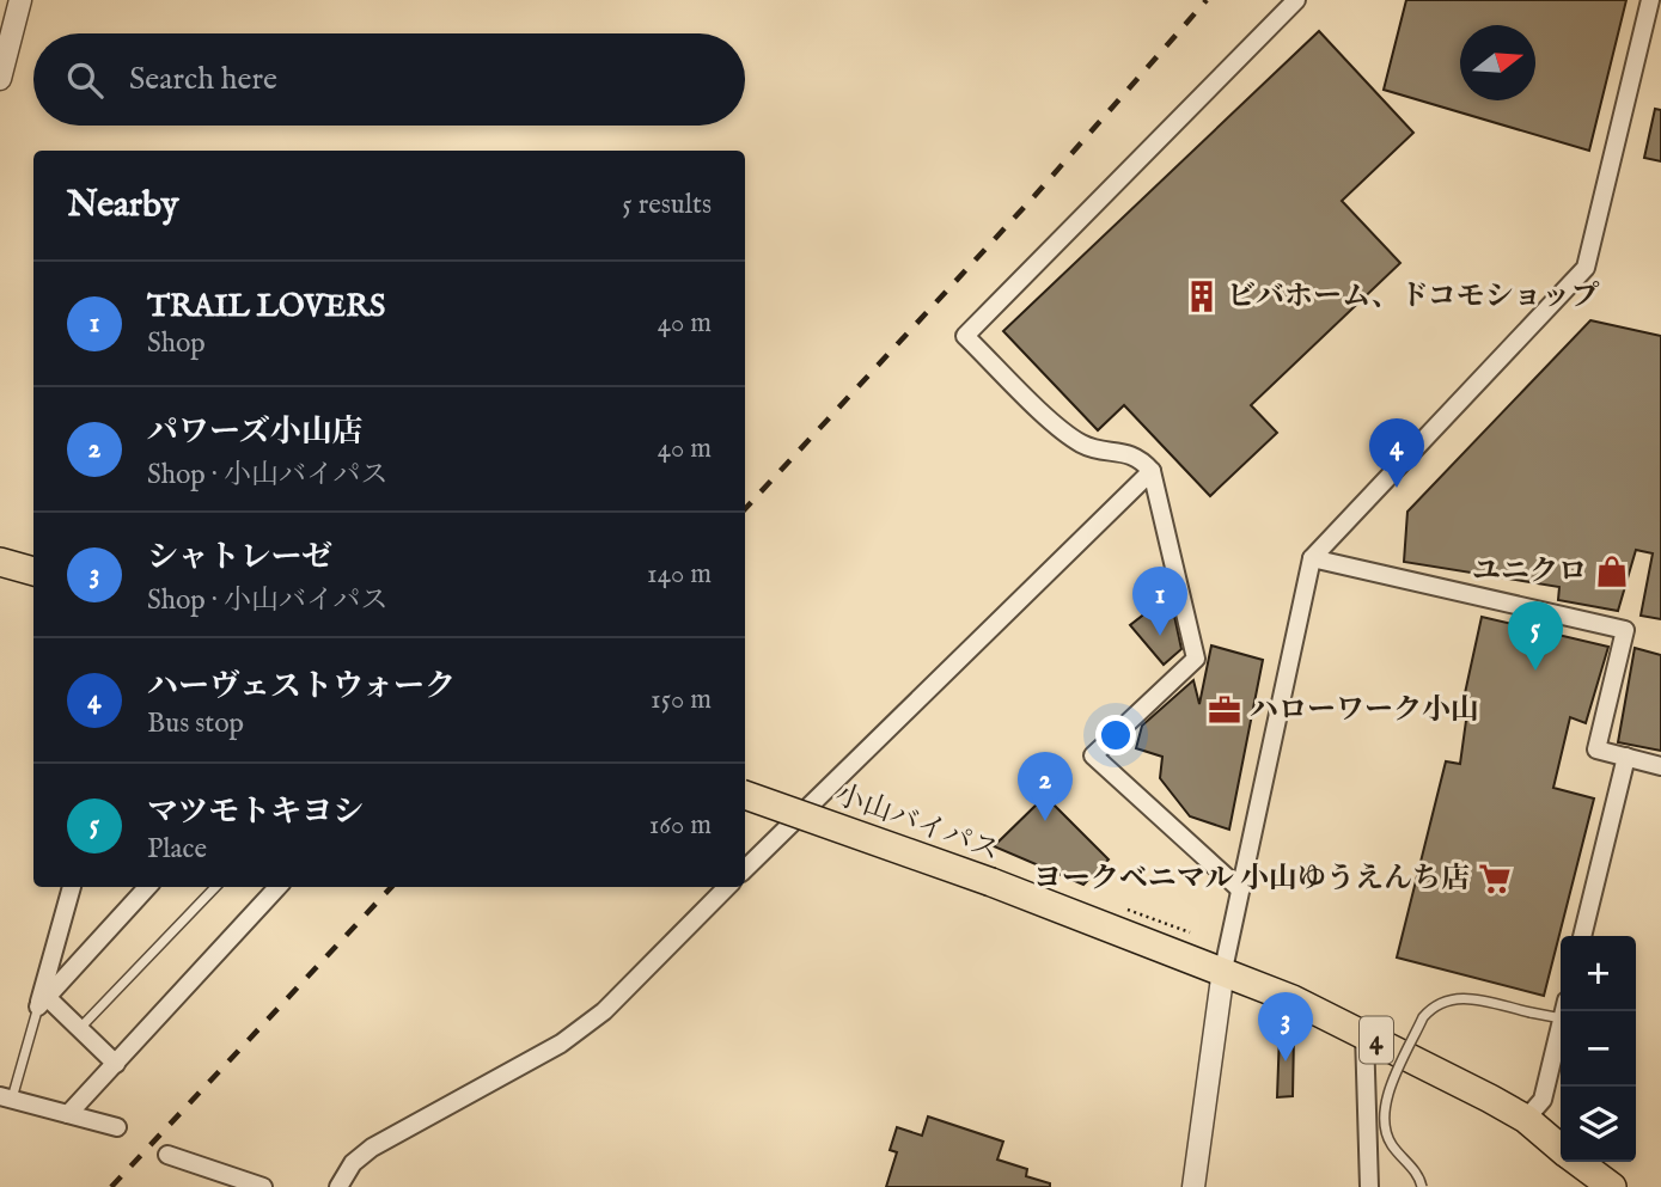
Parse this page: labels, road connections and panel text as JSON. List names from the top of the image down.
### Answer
{
  "streets": {
    "highway": ["小山バイパス", "4"]
  },
  "places": {
    "building": ["ビバホーム、ドコモショップ"],
    "shop": ["ユニクロ"],
    "office": ["ハローワーク小山"],
    "supermarket": ["ヨークベニマル 小山ゆうえんち店"]
  },
  "north": "right",
  "page": {
    "search": "Search here",
    "heading": ["Nearby", "5 results"],
    "list": [
      {
        "mark": "1",
        "name": "TRAIL LOVERS",
        "note": "Shop",
        "value": "40 m"
      },
      {
        "mark": "2",
        "name": "パワーズ小山店",
        "note": "Shop · 小山バイパス",
        "value": "40 m"
      },
      {
        "mark": "3",
        "name": "シャトレーゼ",
        "note": "Shop · 小山バイパス",
        "value": "140 m"
      },
      {
        "mark": "4",
        "name": "ハーヴェストウォーク",
        "note": "Bus stop",
        "value": "150 m"
      },
      {
        "mark": "5",
        "name": "マツモトキヨシ",
        "note": "Place",
        "value": "160 m"
      }
    ],
    "pins": [
      "4",
      "1",
      "5",
      "2",
      "3"
    ],
    "map_buttons": ["+", "−"]
  }
}
